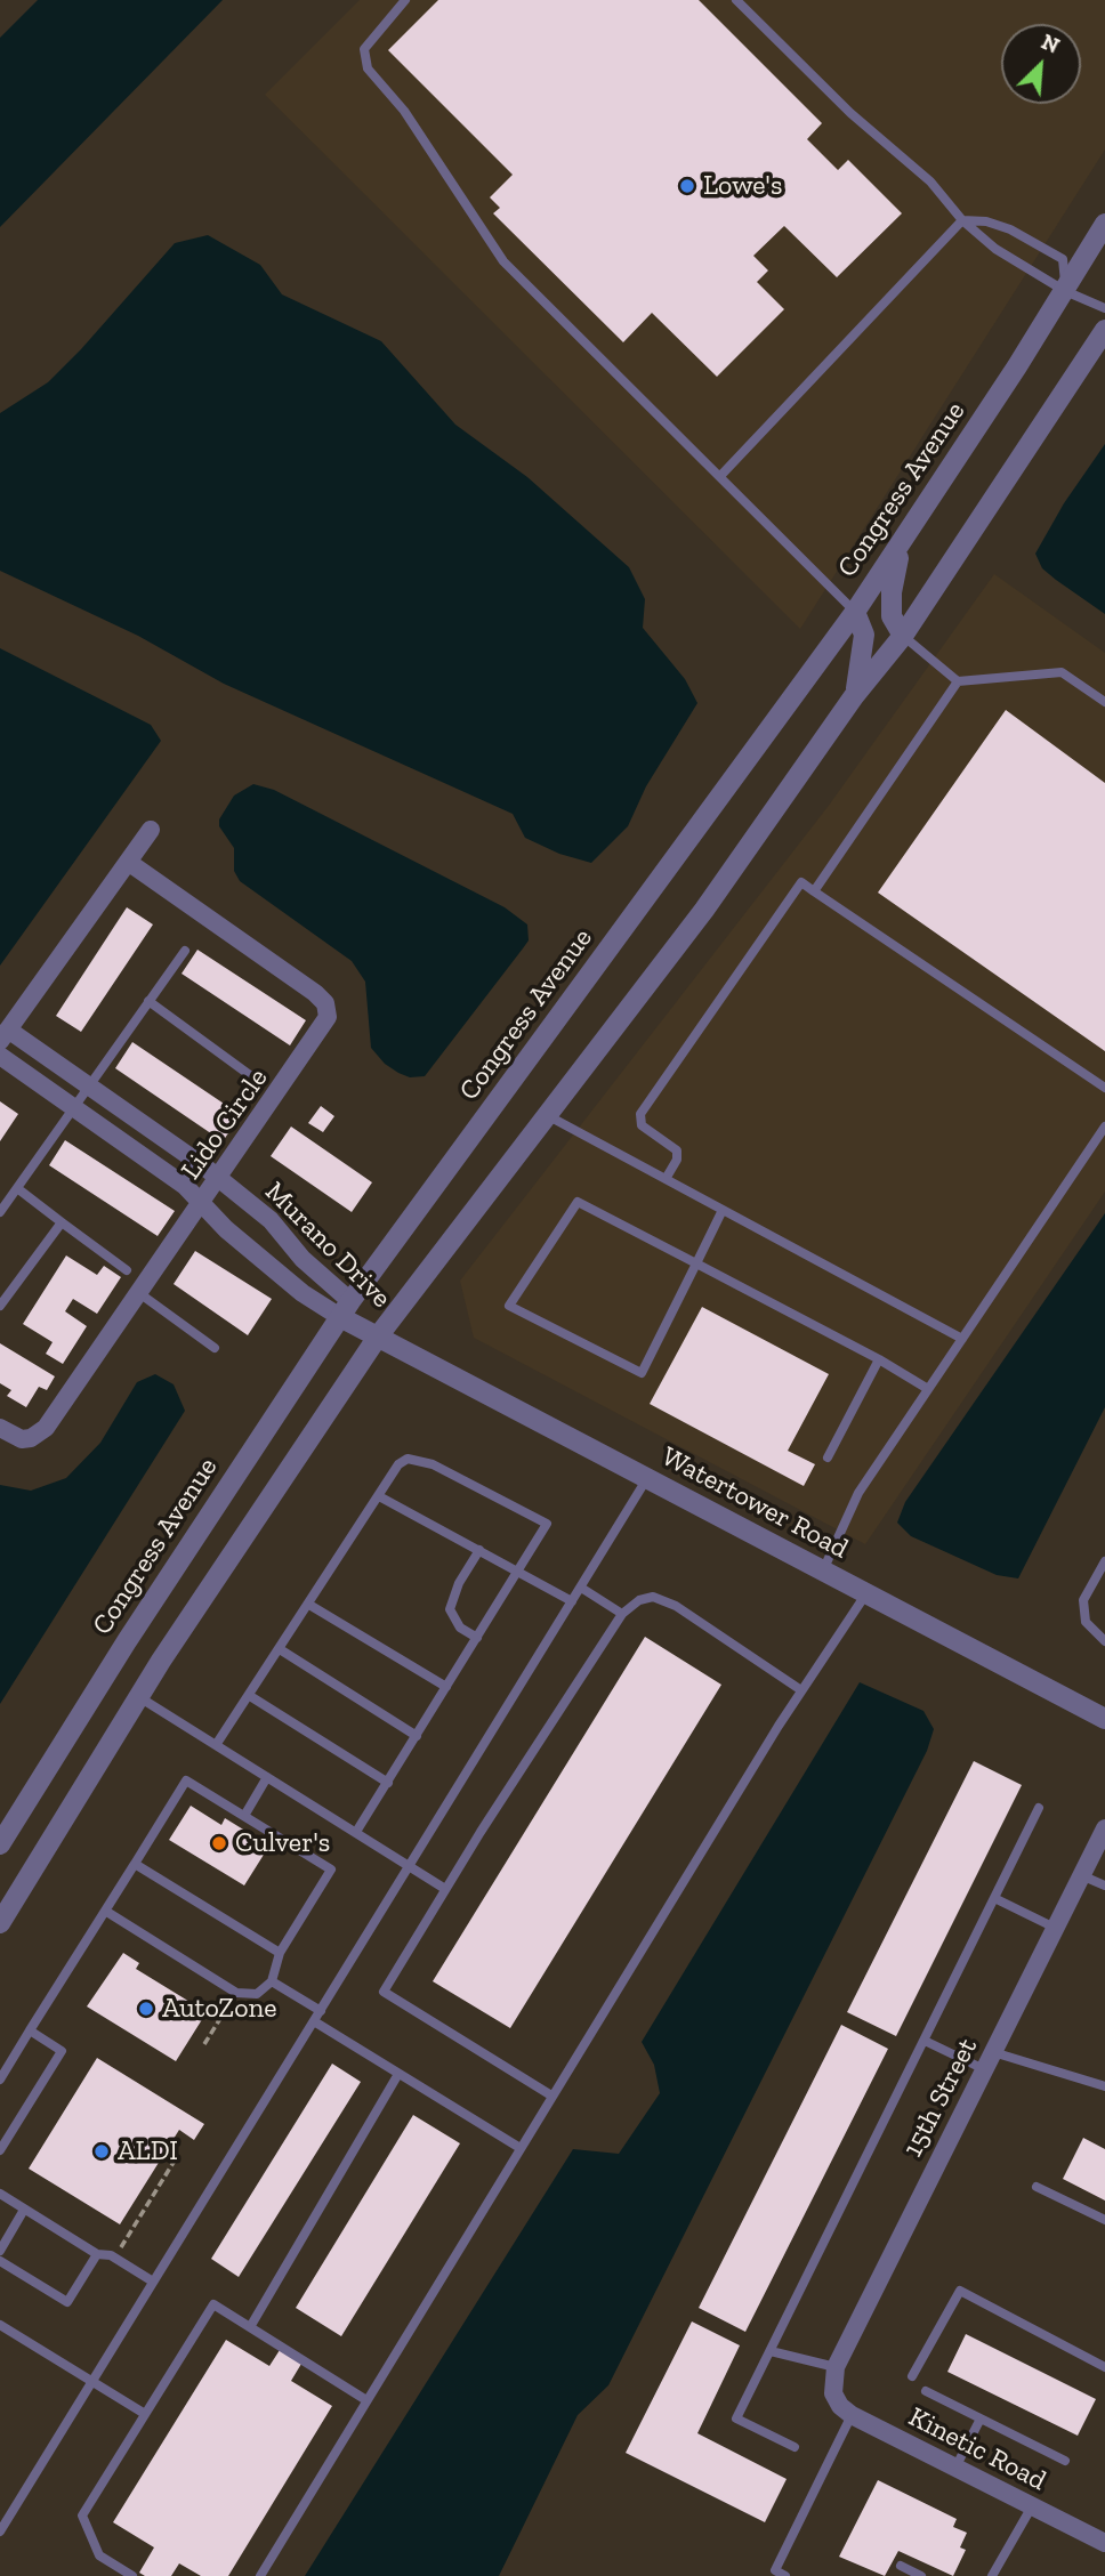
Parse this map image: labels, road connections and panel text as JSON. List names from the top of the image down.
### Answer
{
  "streets": {
    "street": [
      "Congress Avenue",
      "Lido Circle",
      "Murano Drive",
      "Watertower Road",
      "15th Street",
      "Kinetic Road"
    ]
  },
  "crossings": [
    ["Congress Avenue", "Murano Drive"],
    ["Lido Circle", "Murano Drive"],
    ["Murano Drive", "Watertower Road"],
    ["15th Street", "Kinetic Road"]
  ],
  "places": [
    "Lowe's",
    "Culver's",
    "AutoZone",
    "ALDI"
  ],
  "north": "top right"
}
